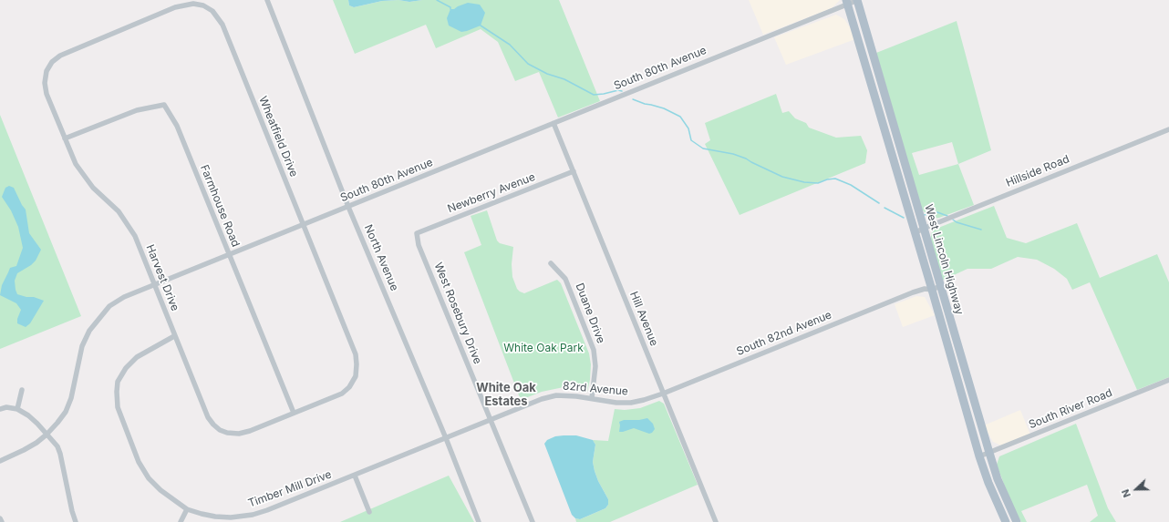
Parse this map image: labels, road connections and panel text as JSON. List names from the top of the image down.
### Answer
{
  "streets": {
    "main road": ["West Lincoln Highway"],
    "street": [
      "South 80th Avenue",
      "Wheatfield Drive",
      "Hillside Road",
      "Newberry Avenue",
      "Farmhouse Road",
      "North Avenue",
      "Harvest Drive",
      "West Rosebury Drive",
      "Duane Drive",
      "Hill Avenue",
      "South 82nd Avenue",
      "82rd Avenue",
      "South River Road",
      "Timber Mill Drive"
    ]
  },
  "crossings": [
    ["South 80th Avenue", "Wheatfield Drive"],
    ["South 80th Avenue", "Farmhouse Road"],
    ["South 80th Avenue", "North Avenue"],
    ["South 80th Avenue", "West Lincoln Highway"],
    ["South 80th Avenue", "Harvest Drive"],
    ["South 80th Avenue", "Hill Avenue"],
    ["Wheatfield Drive", "Farmhouse Road"],
    ["Wheatfield Drive", "Harvest Drive"],
    ["Hillside Road", "West Lincoln Highway"],
    ["Newberry Avenue", "West Rosebury Drive"],
    ["Newberry Avenue", "Hill Avenue"],
    ["Farmhouse Road", "Harvest Drive"],
    ["North Avenue", "82rd Avenue"],
    ["North Avenue", "Timber Mill Drive"],
    ["West Lincoln Highway", "South 82nd Avenue"],
    ["West Lincoln Highway", "South River Road"],
    ["Harvest Drive", "Timber Mill Drive"],
    ["West Rosebury Drive", "82rd Avenue"],
    ["Duane Drive", "82rd Avenue"],
    ["Hill Avenue", "South 82nd Avenue"],
    ["Hill Avenue", "82rd Avenue"],
    ["South 82nd Avenue", "82rd Avenue"],
    ["82rd Avenue", "Timber Mill Drive"]
  ],
  "districts": ["White Oak Estates"],
  "parks": ["White Oak Park"],
  "north": "left"
}
